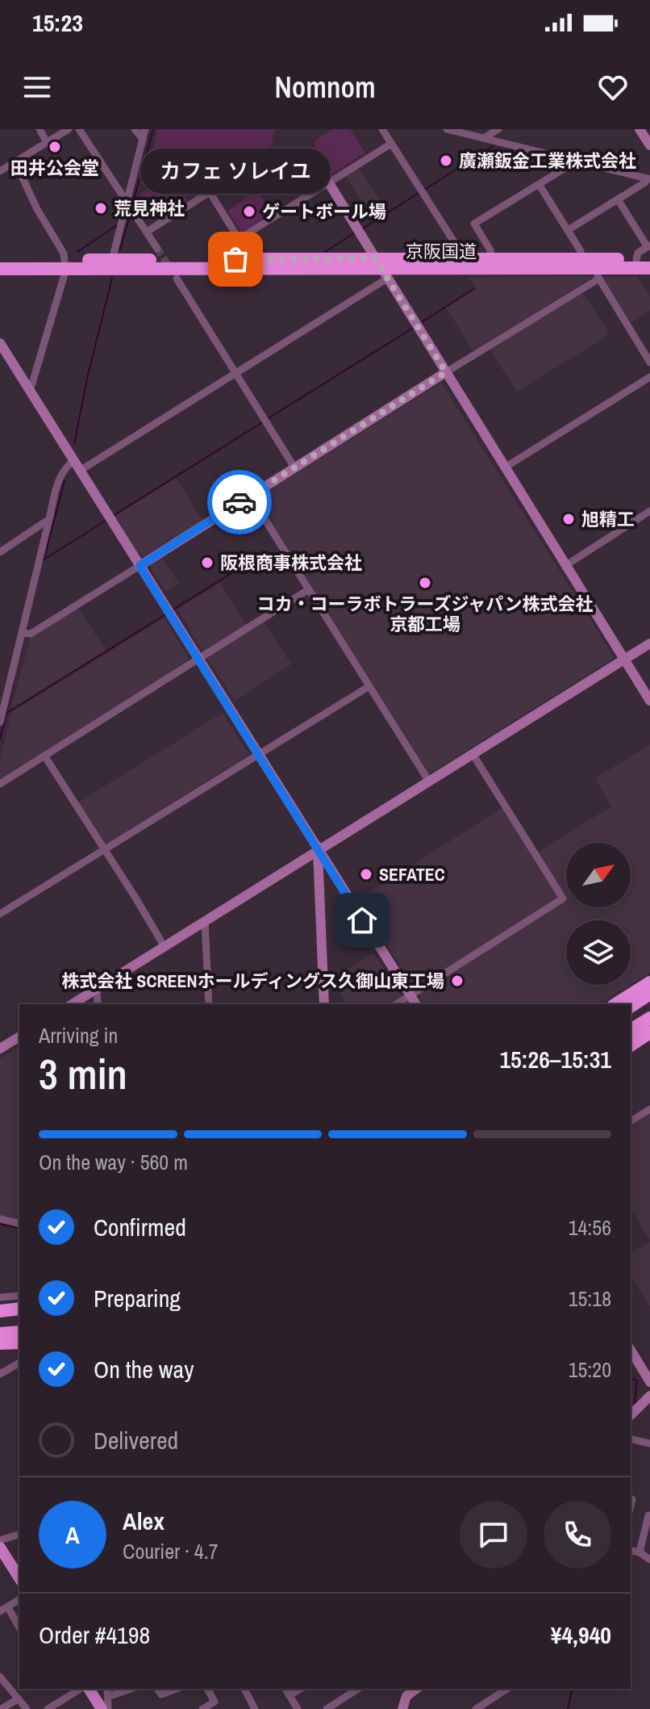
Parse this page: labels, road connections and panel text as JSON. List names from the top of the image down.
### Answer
{
  "streets": {
    "highway": ["京阪国道"]
  },
  "places": [
    "田井公会堂",
    "廣瀬鈑金工業株式会社",
    "荒見神社",
    "ゲートボール場",
    "カフェ ソレイユ",
    "旭精工",
    "阪根商事株式会社",
    "コカ・コーラボトラーズジャパン株式会社 京都工場",
    "SEFATEC",
    "株式会社 SCREENホールディングス久御山東工場"
  ],
  "north": "top right",
  "page": {
    "status": "15:23",
    "header": "Nomnom",
    "bubble": "カフェ ソレイユ",
    "heading": ["3 min", "Arriving in", "15:26–15:31"],
    "panel": [
      "Alex",
      "Courier · 4.7",
      "Order #4198",
      "¥4,940"
    ],
    "bar": "On the way · 560 m",
    "list": [
      ["Confirmed", "14:56"],
      ["Preparing", "15:18"],
      ["On the way", "15:20"],
      "Delivered"
    ],
    "round": "A"
  }
}
